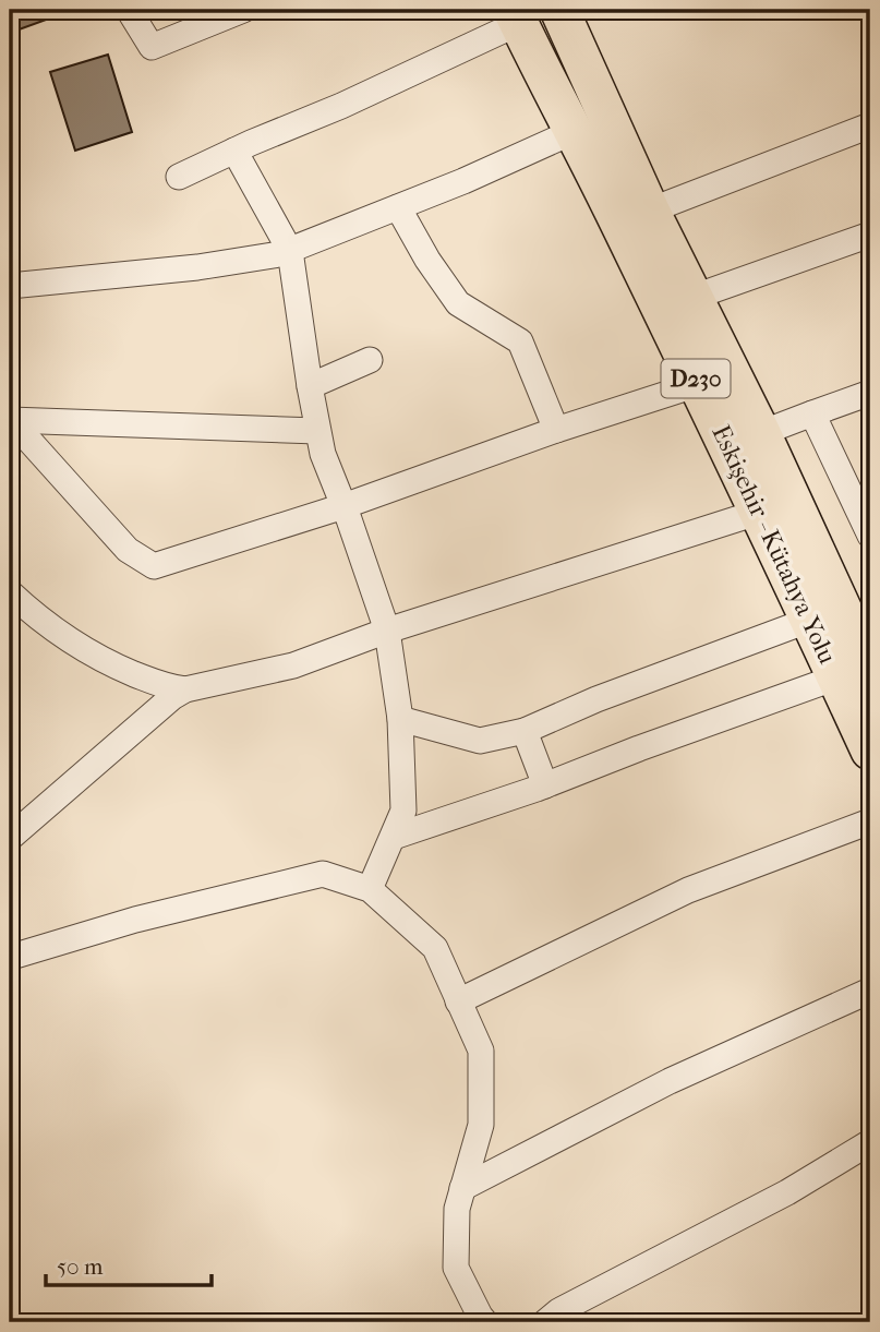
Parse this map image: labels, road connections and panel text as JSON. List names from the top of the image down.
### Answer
{
  "streets": {
    "highway": ["D230", "Eskişehir - Kütahya Yolu"]
  },
  "scale_bar": "50 m"
}
